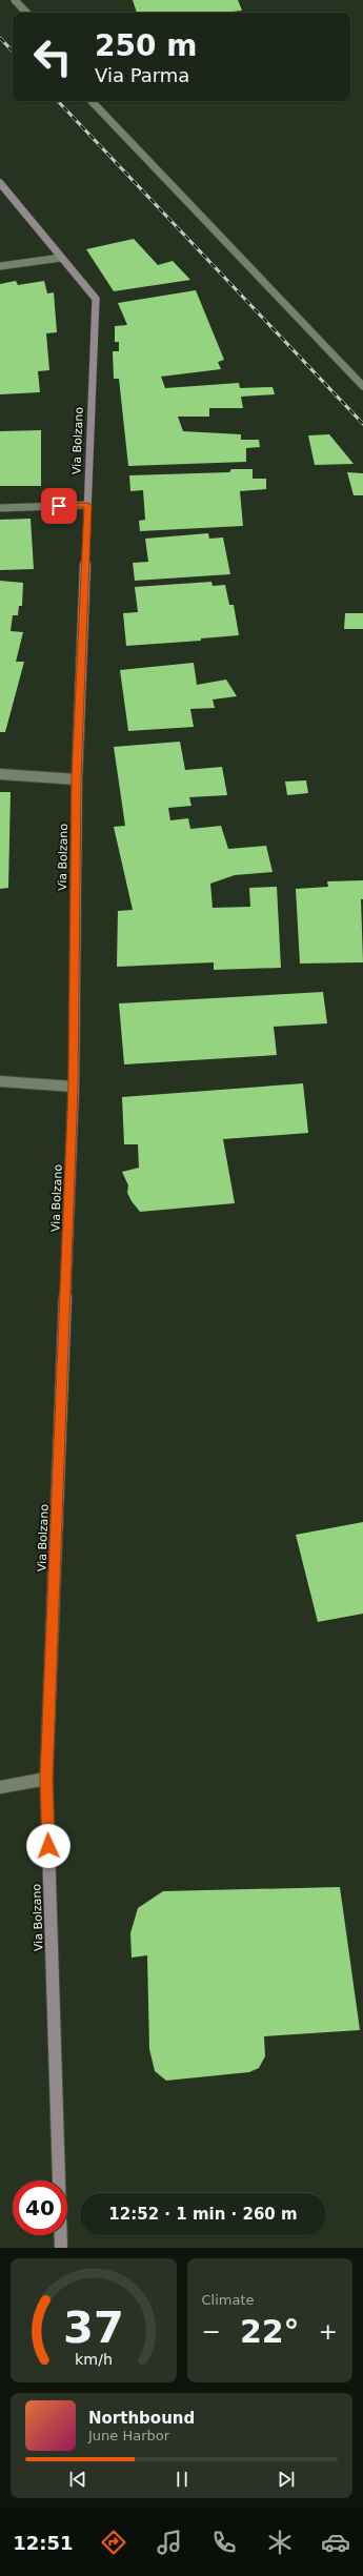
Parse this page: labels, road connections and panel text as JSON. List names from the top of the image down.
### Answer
{
  "streets": {
    "street": ["Via Bolzano"]
  },
  "page": {
    "turn": ["250 m", "Via Parma"],
    "limit": "40",
    "trip": "12:52 · 1 min · 260 m",
    "tile": "Climate",
    "heat": ["−", "22°", "+"],
    "song": ["Northbound", "June Harbor"],
    "tabs": "12:51",
    "gauge": ["37", "km/h"]
  }
}
